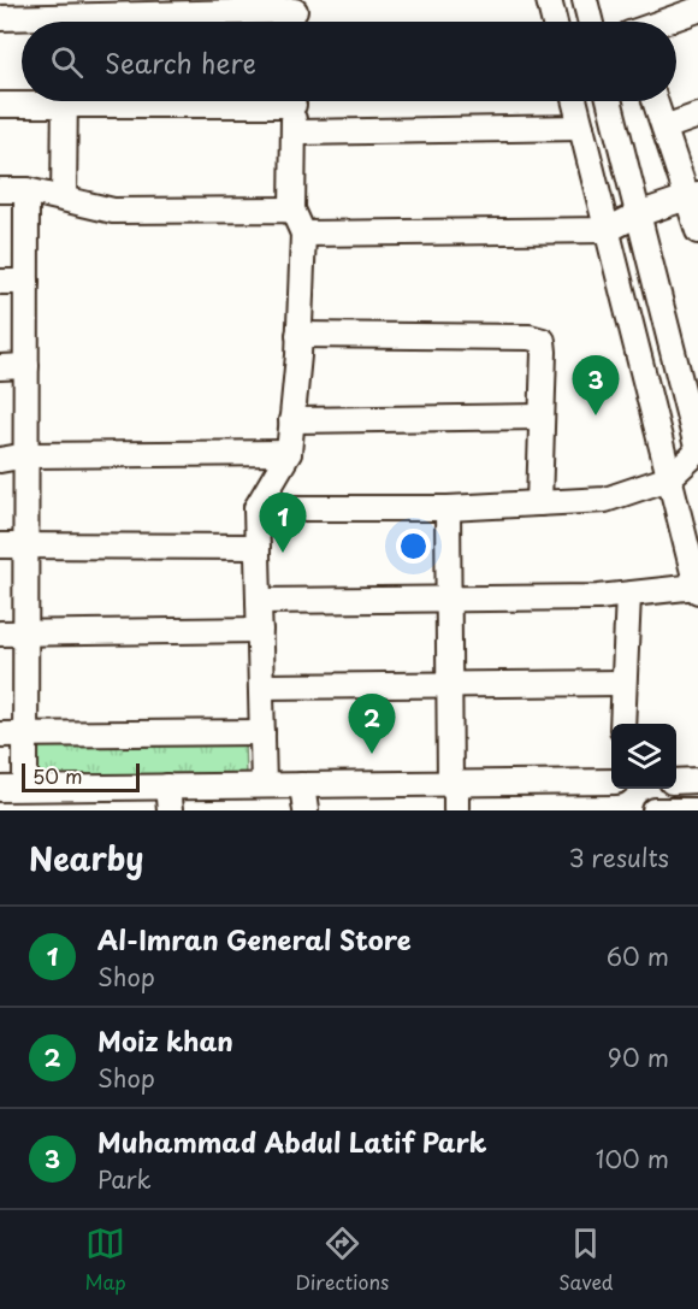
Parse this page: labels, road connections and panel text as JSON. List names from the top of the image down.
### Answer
{
  "scale_bar": "50 m",
  "page": {
    "search": "Search here",
    "pins": ["3", "1", "2"],
    "scale": "50 m",
    "heading": ["Nearby", "3 results"],
    "list": [
      {
        "mark": "1",
        "name": "Al-Imran General Store",
        "note": "Shop",
        "value": "60 m"
      },
      {
        "mark": "2",
        "name": "Moiz khan",
        "note": "Shop",
        "value": "90 m"
      },
      {
        "mark": "3",
        "name": "Muhammad Abdul Latif Park",
        "note": "Park",
        "value": "100 m"
      }
    ],
    "nav": ["Map", "Directions", "Saved"]
  }
}
